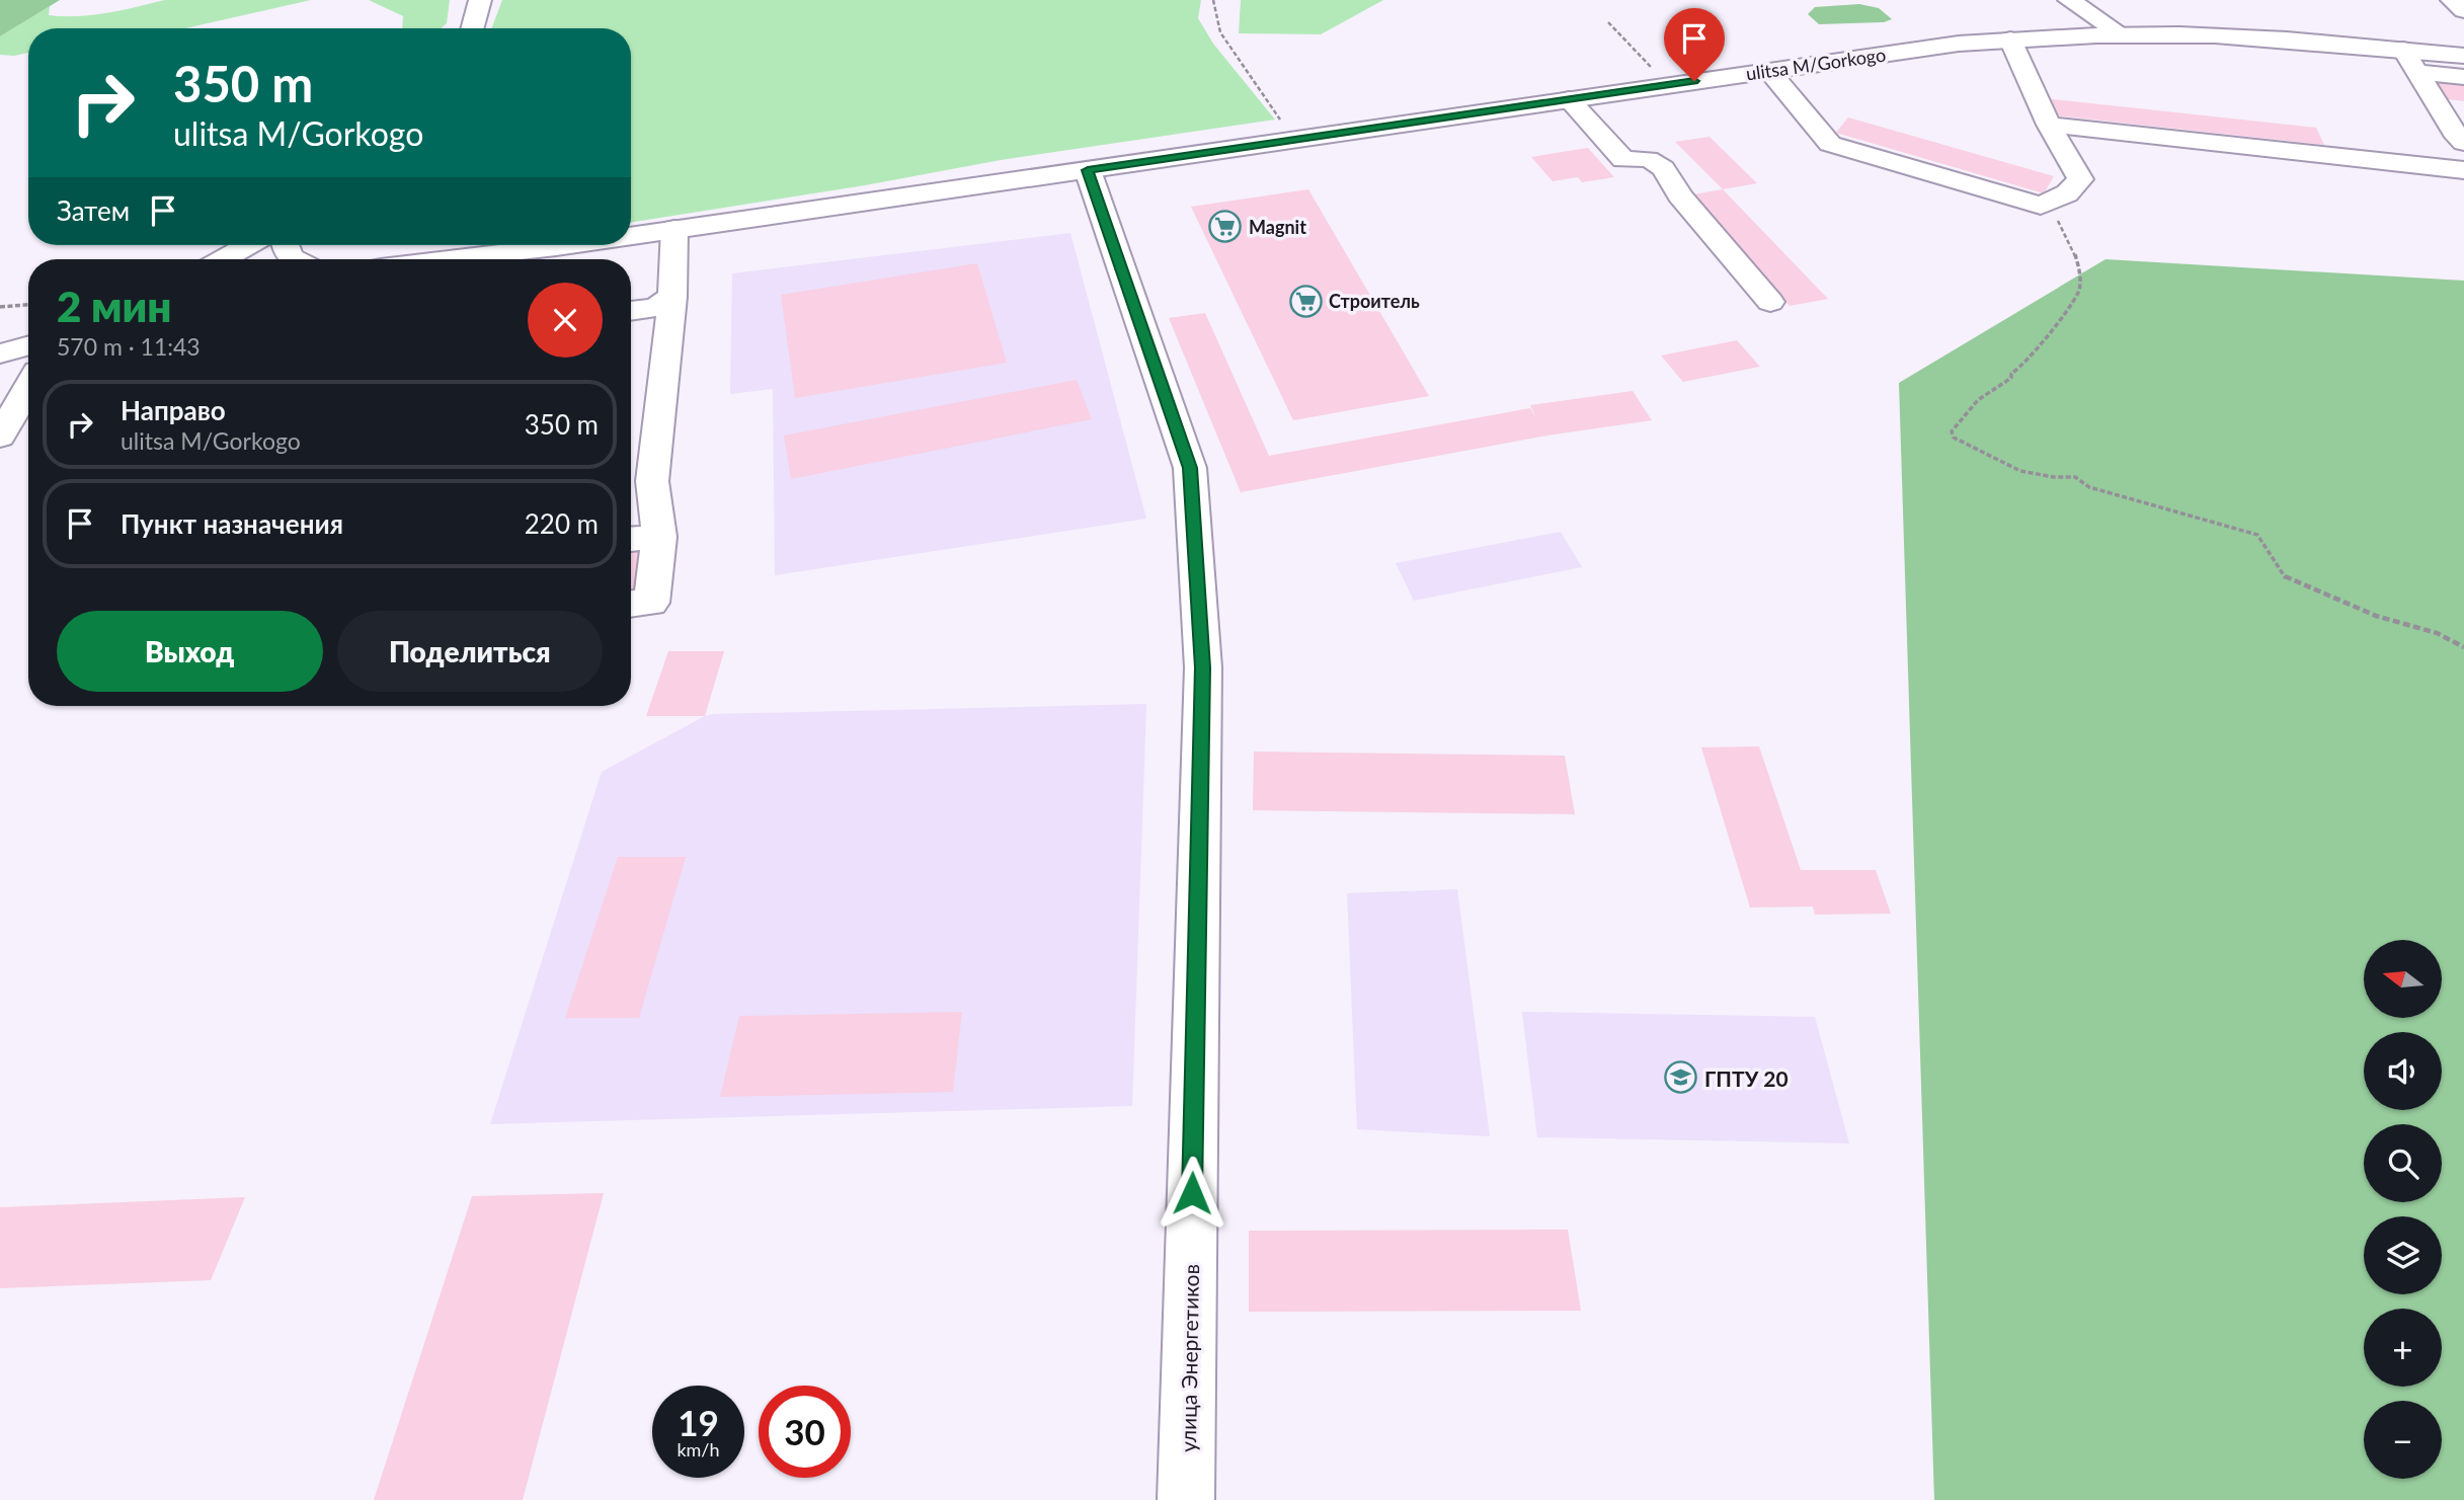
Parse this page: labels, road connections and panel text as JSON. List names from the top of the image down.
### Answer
{
  "streets": {
    "main road": ["ulitsa M/Gorkogo", "улица Энергетиков"]
  },
  "crossings": [
    ["ulitsa M/Gorkogo", "улица Энергетиков"]
  ],
  "places": {
    "supermarket": ["Magnit", "Строитель"],
    "school or university": ["ГПТУ 20"]
  },
  "north": "left",
  "page": {
    "turn": ["350 m", "ulitsa M/Gorkogo"],
    "then": "Затем",
    "heading": ["2 мин", "570 m · 11:43"],
    "list": [
      {
        "name": "Направо",
        "note": "ulitsa M/Gorkogo",
        "value": "350 m"
      },
      {
        "name": "Пункт назначения",
        "value": "220 m"
      }
    ],
    "buttons": ["Выход", "Поделиться"],
    "map_buttons": ["+", "−"],
    "speed": "19 km/h",
    "limit": "30"
  }
}
